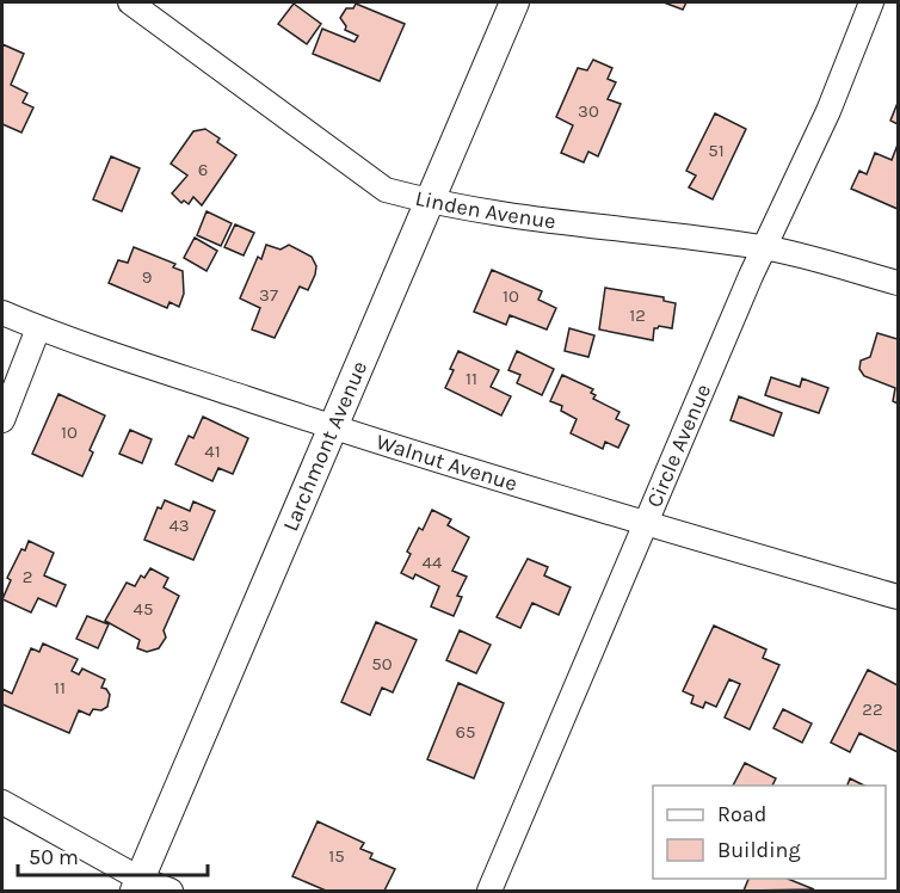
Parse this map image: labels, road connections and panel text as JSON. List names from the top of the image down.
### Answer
{
  "streets": {
    "street": [
      "Linden Avenue",
      "Circle Avenue",
      "Larchmont Avenue",
      "Walnut Avenue"
    ]
  },
  "crossings": [
    ["Linden Avenue", "Circle Avenue"],
    ["Linden Avenue", "Larchmont Avenue"],
    ["Circle Avenue", "Walnut Avenue"],
    ["Larchmont Avenue", "Walnut Avenue"]
  ],
  "house_numbers": [
    "30",
    "51",
    "6",
    "9",
    "37",
    "10",
    "12",
    "11",
    "10",
    "41",
    "43",
    "44",
    "2",
    "45",
    "50",
    "11",
    "22",
    "65",
    "15"
  ],
  "legend": ["Road", "Building"],
  "scale_bar": "50 m"
}
